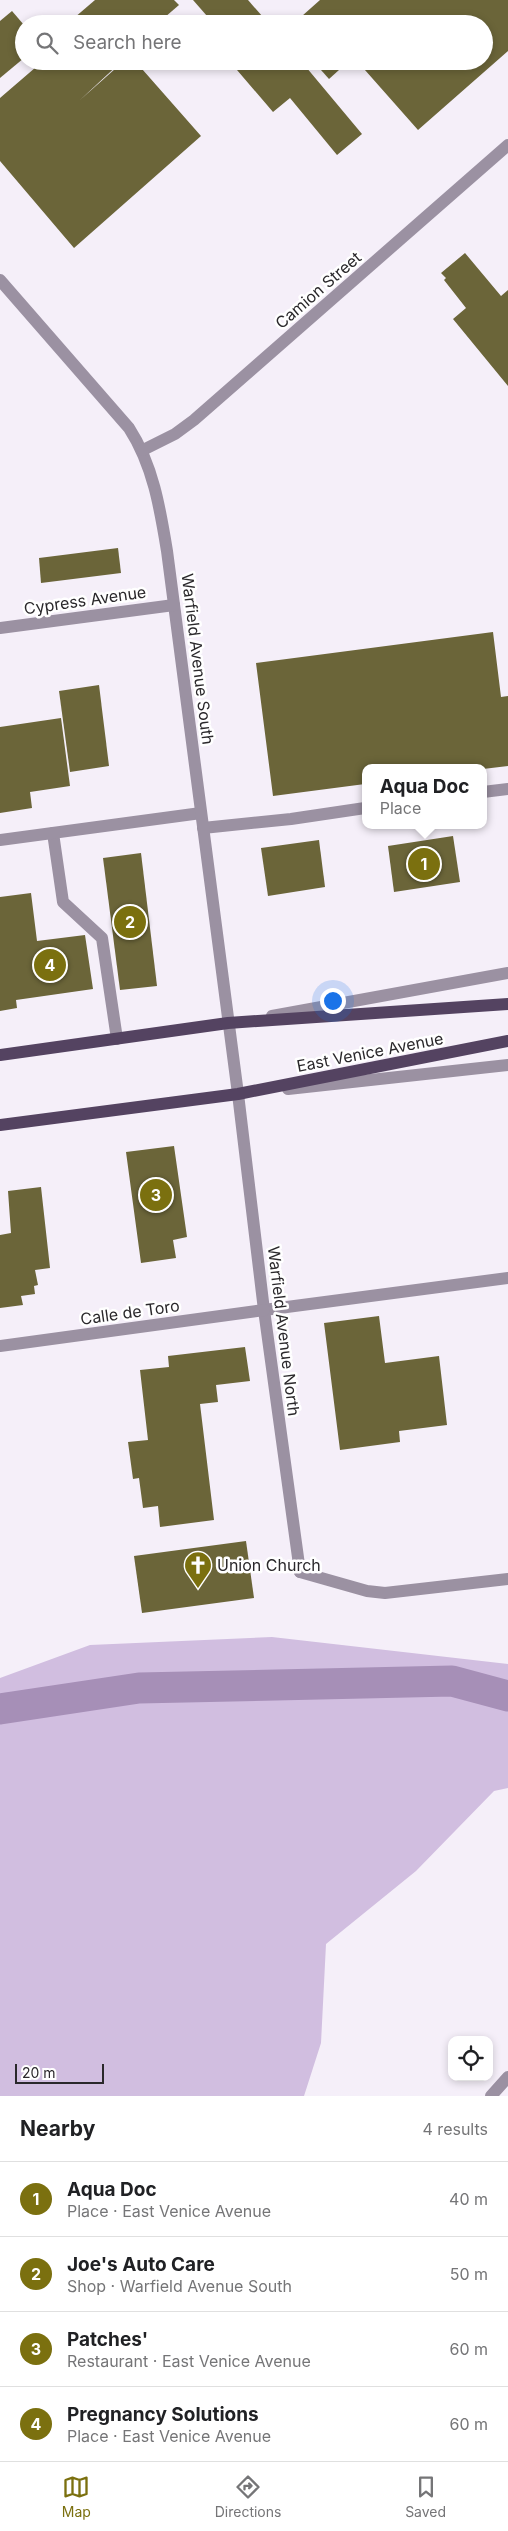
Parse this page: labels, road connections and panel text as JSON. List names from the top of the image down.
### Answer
{
  "streets": {
    "main road": ["East Venice Avenue"],
    "street": [
      "Camion Street",
      "Cypress Avenue",
      "Warfield Avenue South",
      "Calle de Toro",
      "Warfield Avenue North"
    ]
  },
  "crossings": [
    ["Camion Street", "Warfield Avenue South"],
    ["Cypress Avenue", "Warfield Avenue South"],
    ["Warfield Avenue South", "East Venice Avenue"],
    ["Warfield Avenue South", "Warfield Avenue North"],
    ["East Venice Avenue", "Warfield Avenue North"],
    ["Calle de Toro", "Warfield Avenue North"]
  ],
  "places": {
    "church": ["Union Church"]
  },
  "scale_bar": "20 m",
  "page": {
    "search": "Search here",
    "popup": ["Aqua Doc", "Place"],
    "pins": [
      "1",
      "2",
      "4",
      "3"
    ],
    "scale": "20 m",
    "heading": ["Nearby", "4 results"],
    "list": [
      {
        "mark": "1",
        "name": "Aqua Doc",
        "note": "Place · East Venice Avenue",
        "value": "40 m"
      },
      {
        "mark": "2",
        "name": "Joe's Auto Care",
        "note": "Shop · Warfield Avenue South",
        "value": "50 m"
      },
      {
        "mark": "3",
        "name": "Patches'",
        "note": "Restaurant · East Venice Avenue",
        "value": "60 m"
      },
      {
        "mark": "4",
        "name": "Pregnancy Solutions",
        "note": "Place · East Venice Avenue",
        "value": "60 m"
      }
    ],
    "nav": ["Map", "Directions", "Saved"]
  }
}
